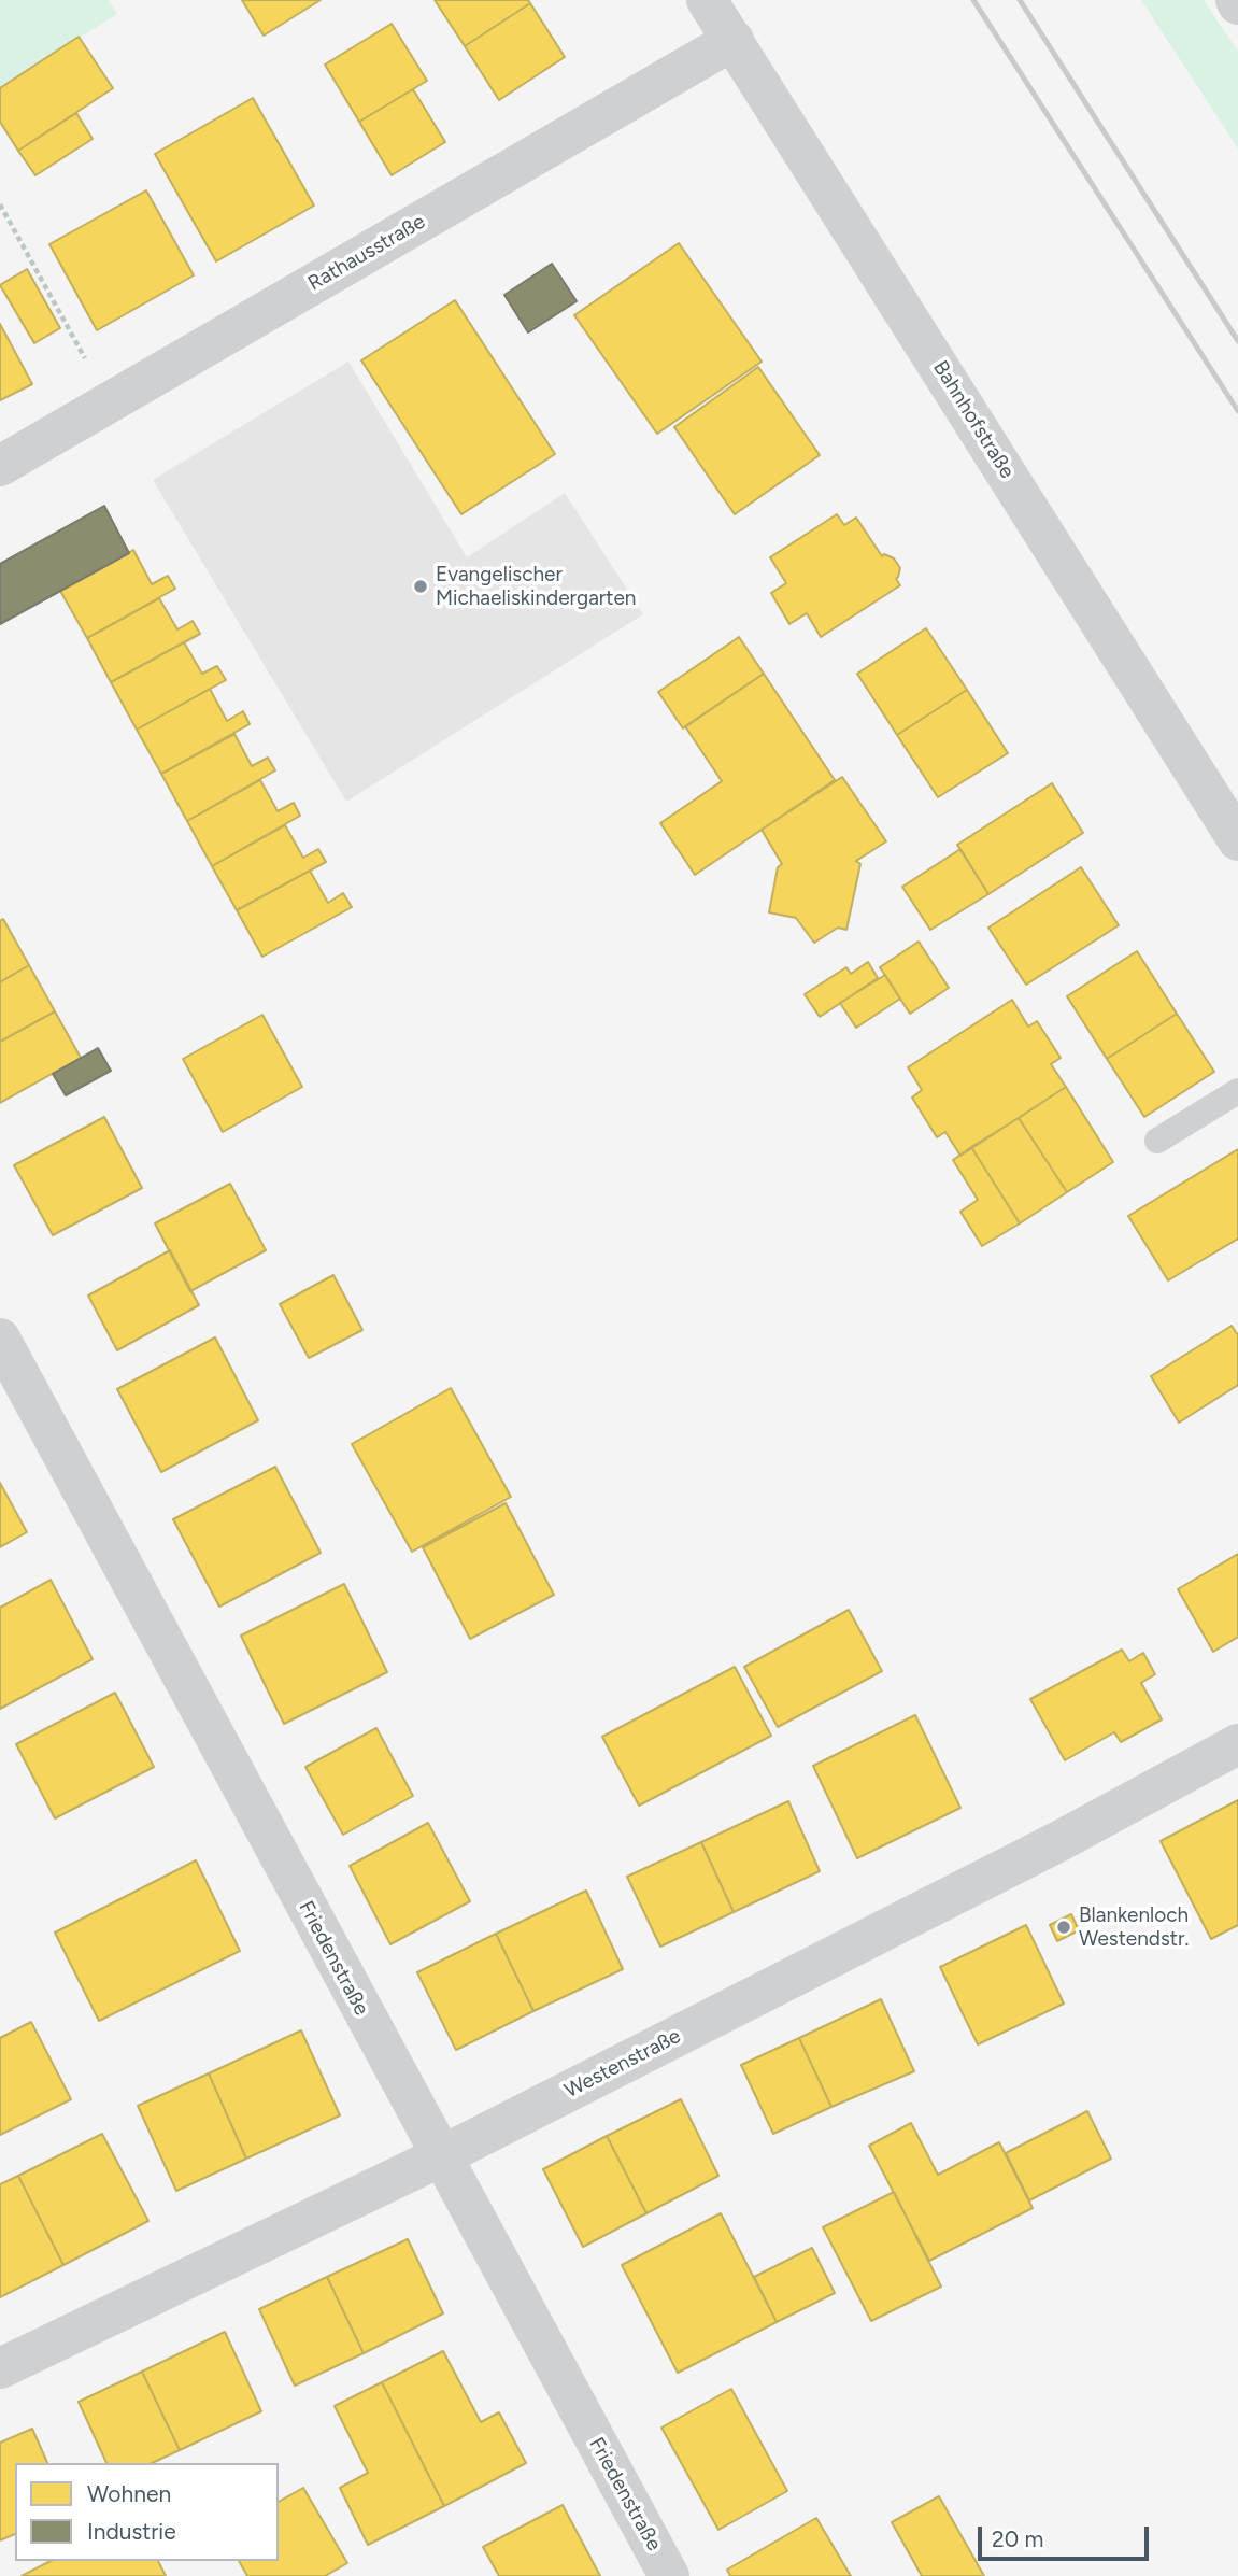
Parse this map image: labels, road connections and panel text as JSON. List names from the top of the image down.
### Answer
{
  "streets": {
    "street": [
      "Rathausstraße",
      "Bahnhofstraße",
      "Friedenstraße",
      "Westenstraße"
    ]
  },
  "crossings": [
    ["Rathausstraße", "Bahnhofstraße"],
    ["Friedenstraße", "Westenstraße"]
  ],
  "places": ["Evangelischer Michaeliskindergarten", "Blankenloch Westendstr."],
  "legend": ["Wohnen", "Industrie"],
  "scale_bar": "20 m"
}
